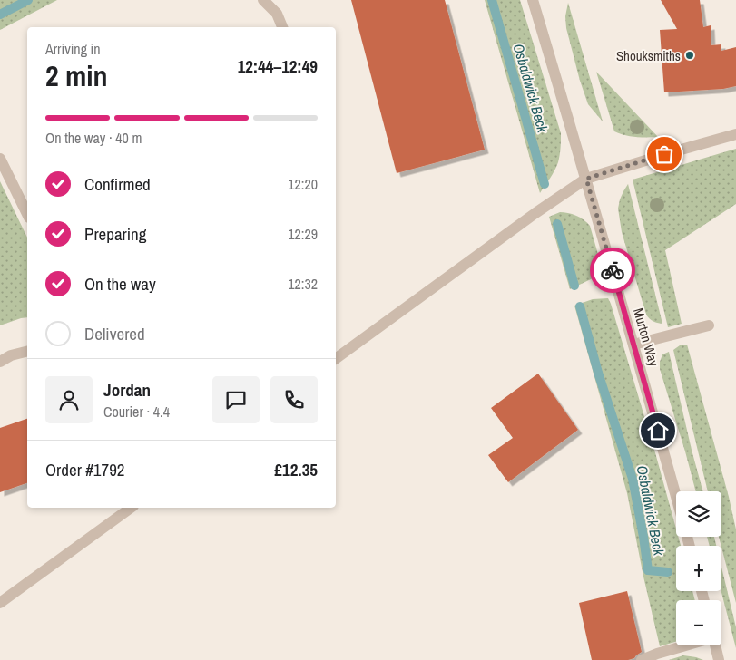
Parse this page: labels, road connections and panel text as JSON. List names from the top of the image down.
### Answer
{
  "streets": {
    "street": ["Murton Way"]
  },
  "water": ["Osbaldwick Beck"],
  "places": ["Shouksmiths"],
  "page": {
    "heading": ["2 min", "Arriving in", "12:44–12:49"],
    "panel": [
      "Jordan",
      "Courier · 4.4",
      "Order #1792",
      "£12.35"
    ],
    "bar": "On the way · 40 m",
    "list": [
      ["Confirmed", "12:20"],
      ["Preparing", "12:29"],
      ["On the way", "12:32"],
      "Delivered"
    ],
    "map_buttons": ["+", "−"]
  }
}
